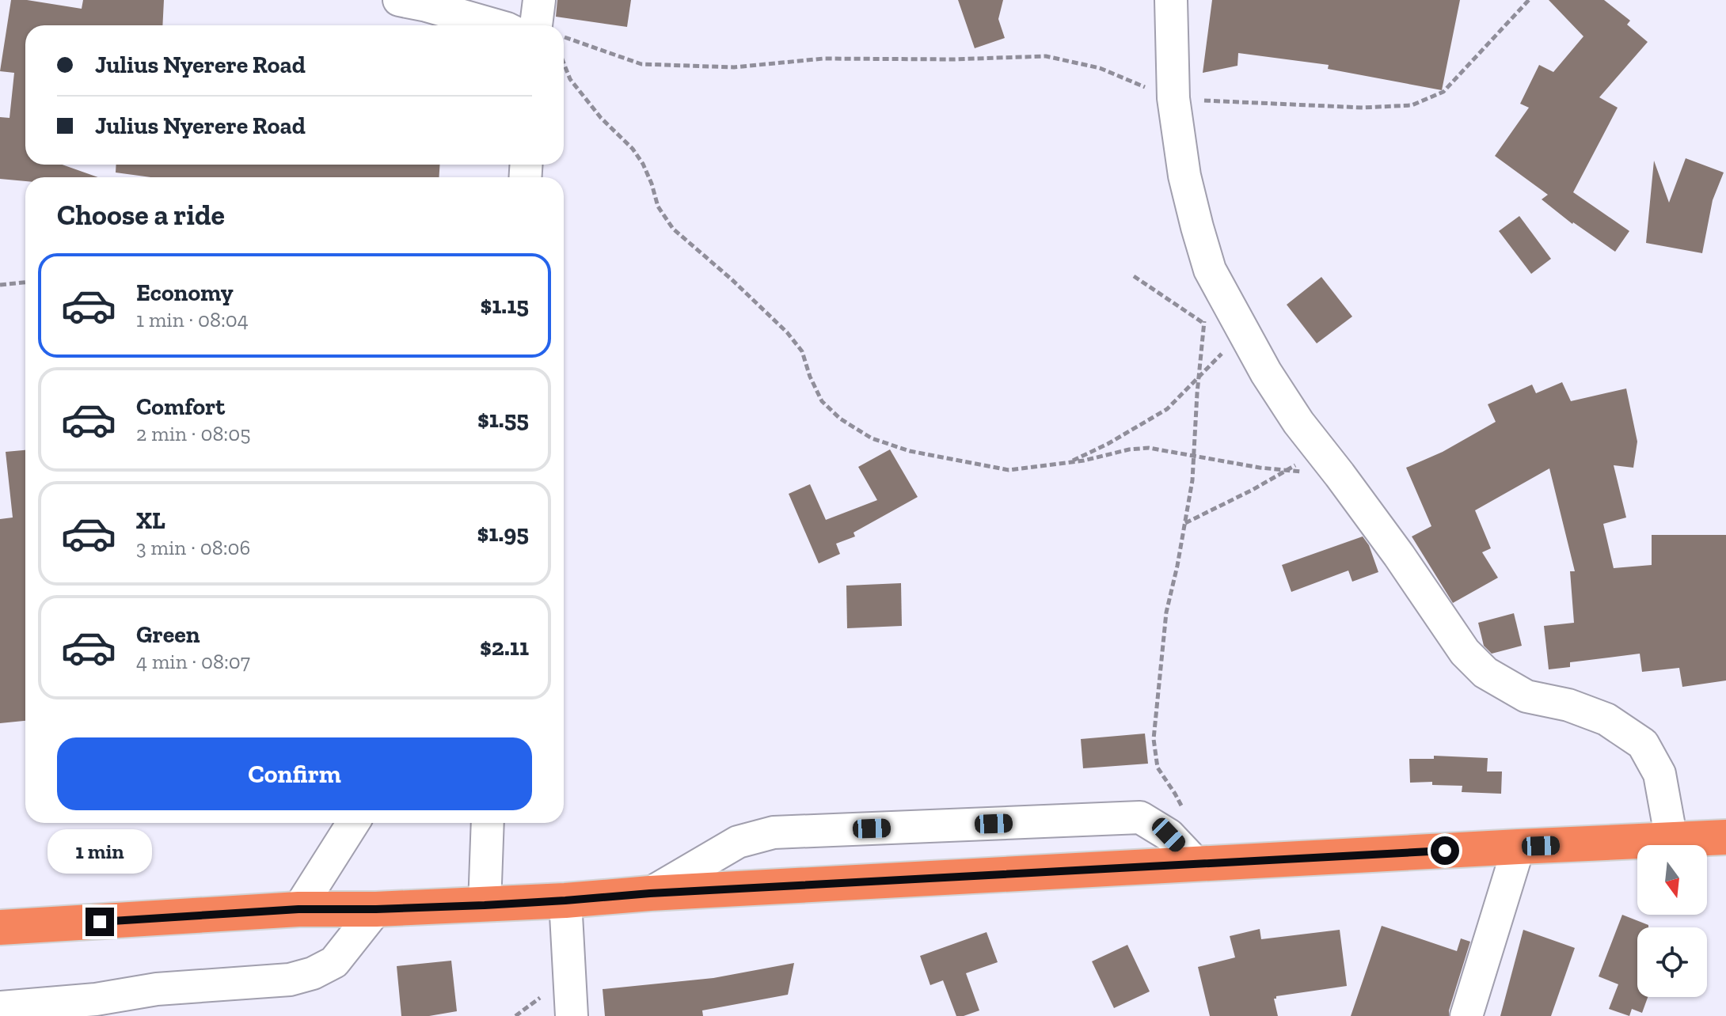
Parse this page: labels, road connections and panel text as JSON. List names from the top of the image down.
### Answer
{
  "north": "bottom",
  "page": {
    "banner": ["Julius Nyerere Road", "Julius Nyerere Road"],
    "heading": "Choose a ride",
    "list": [
      {
        "name": "Economy",
        "note": "1 min · 08:04",
        "value": "$1.15"
      },
      {
        "name": "Comfort",
        "note": "2 min · 08:05",
        "value": "$1.55"
      },
      {
        "name": "XL",
        "note": "3 min · 08:06",
        "value": "$1.95"
      },
      {
        "name": "Green",
        "note": "4 min · 08:07",
        "value": "$2.11"
      }
    ],
    "buttons": "Confirm",
    "bubble": "1 min"
  }
}
